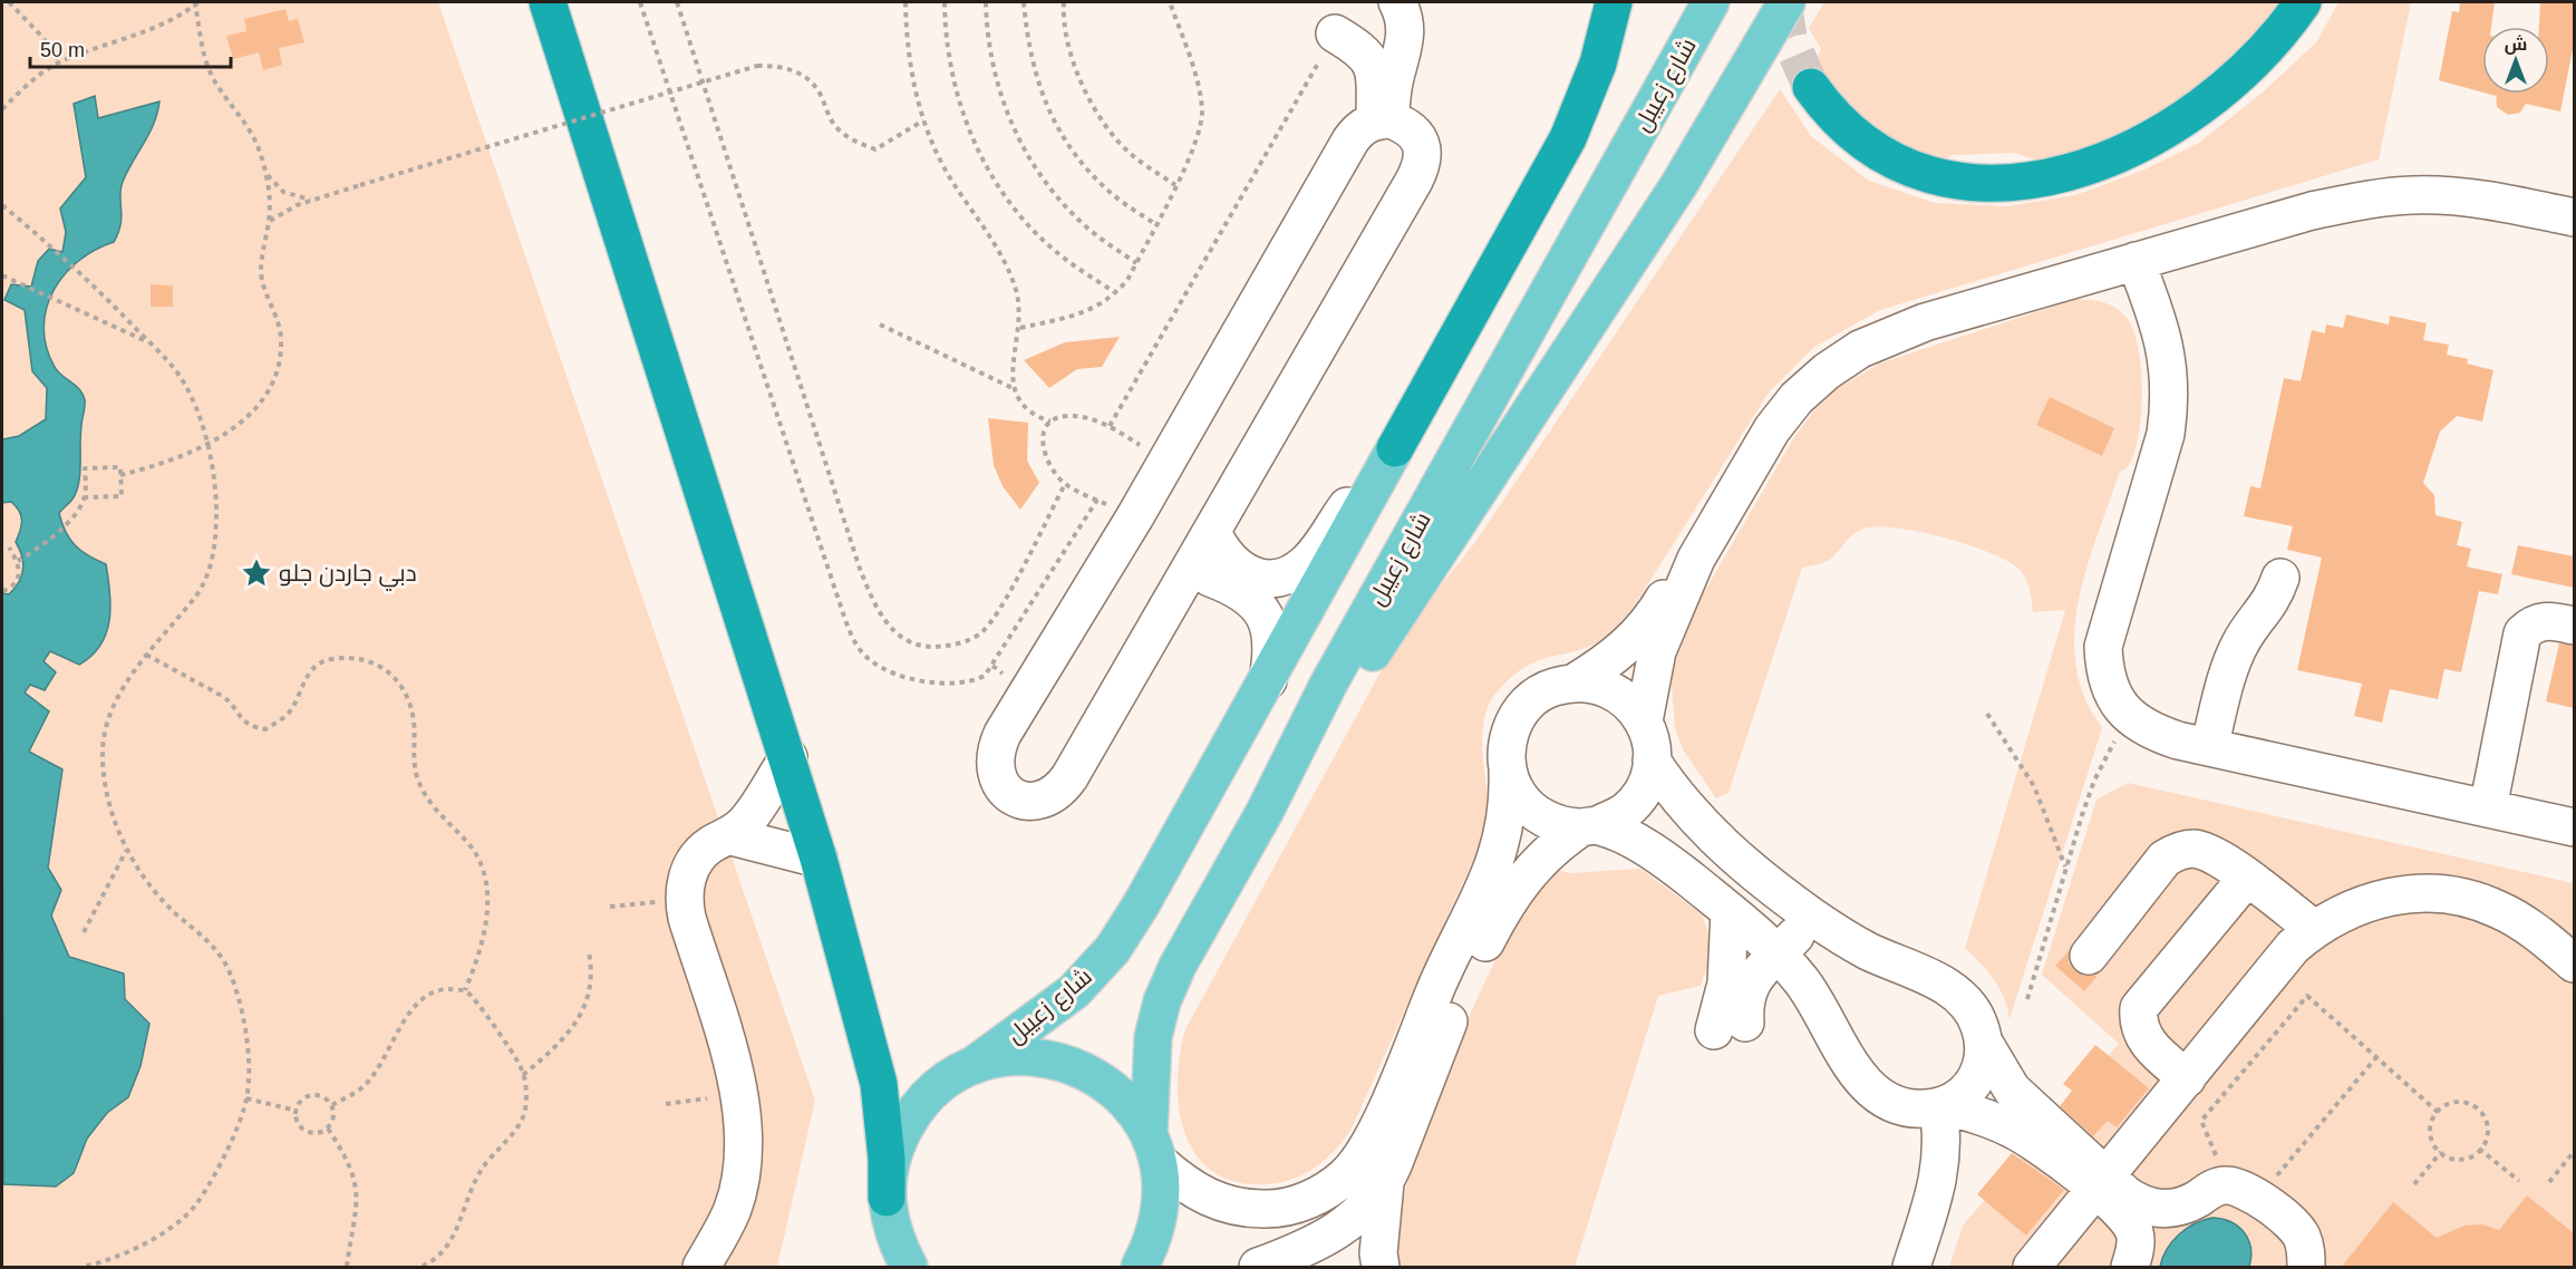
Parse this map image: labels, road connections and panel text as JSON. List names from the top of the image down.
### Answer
{
  "streets": {
    "main road": ["شارع زعيبل"]
  },
  "places": {
    "place": ["دبي جاردن جلو"]
  },
  "scale_bar": "50 m",
  "north": "top"
}
